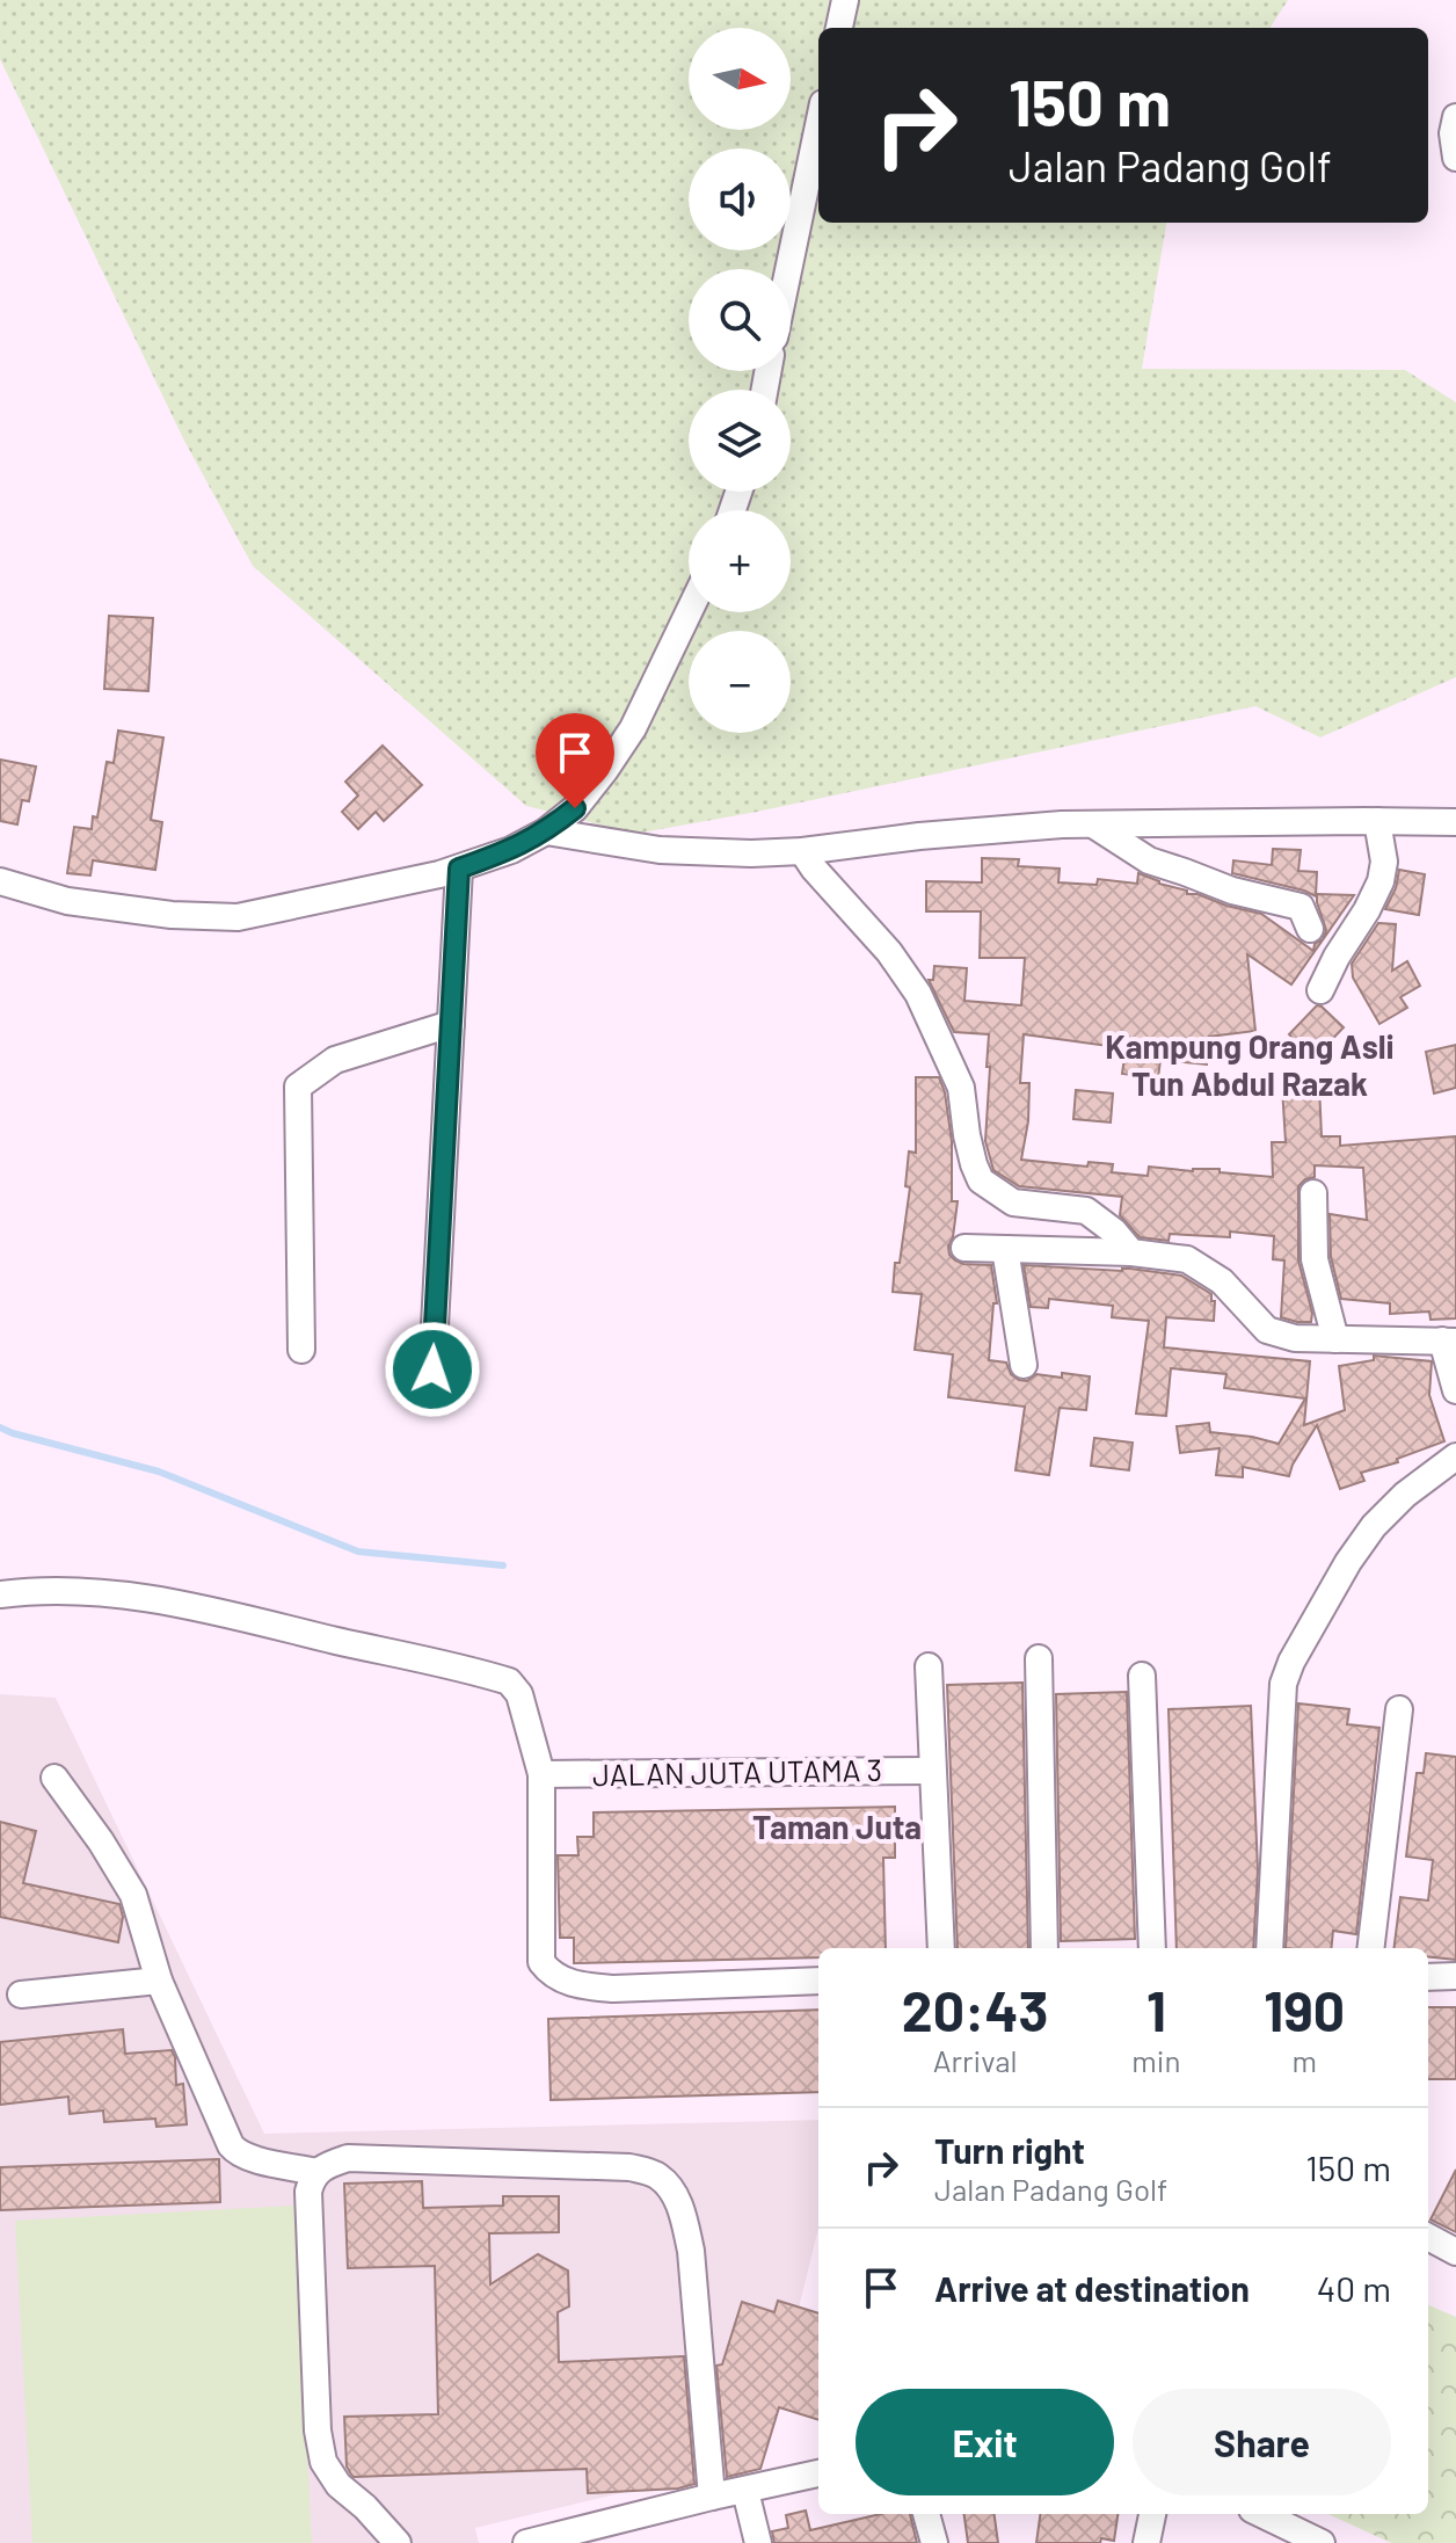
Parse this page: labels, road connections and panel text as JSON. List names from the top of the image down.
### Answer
{
  "streets": {
    "street": ["JALAN JUTA UTAMA 3"]
  },
  "districts": ["Kampung Orang Asli Tun Abdul Razak", "Taman Juta"],
  "north": "right",
  "page": {
    "map_buttons": ["+", "−"],
    "turn": ["150 m", "Jalan Padang Golf"],
    "eta": [
      "20:43",
      "Arrival",
      "1",
      "min",
      "190",
      "m"
    ],
    "list": [
      {
        "name": "Turn right",
        "note": "Jalan Padang Golf",
        "value": "150 m"
      },
      {
        "name": "Arrive at destination",
        "value": "40 m"
      }
    ],
    "buttons": ["Exit", "Share"]
  }
}
